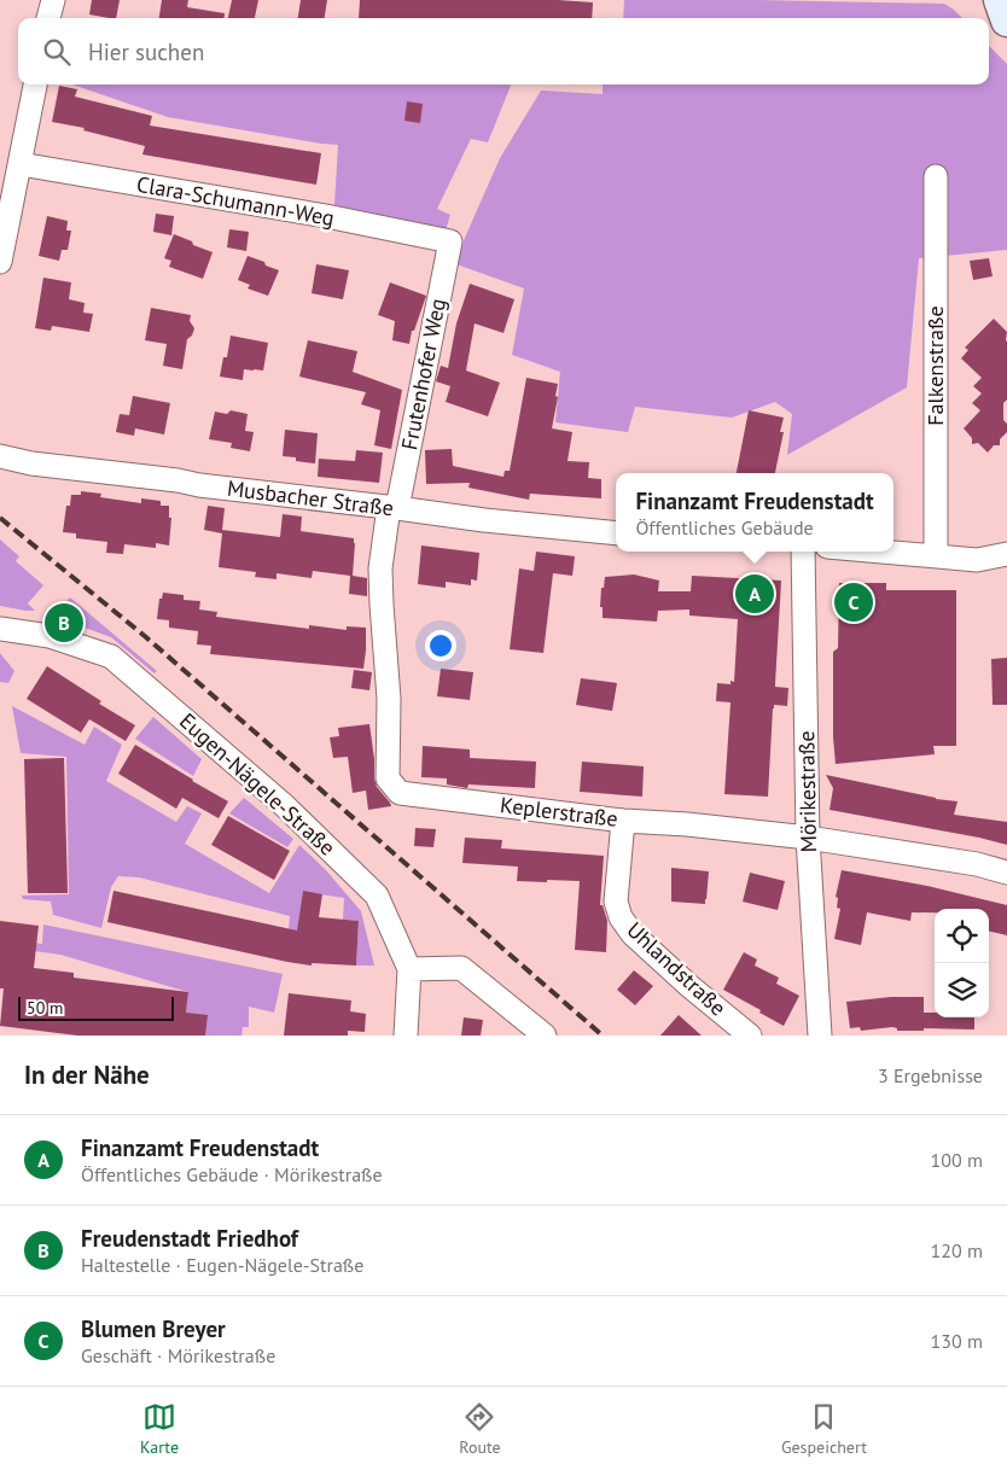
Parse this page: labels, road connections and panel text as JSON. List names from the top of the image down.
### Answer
{
  "streets": {
    "street": [
      "Clara-Schumann-Weg",
      "Falkenstraße",
      "Frutenhofer Weg",
      "Musbacher Straße",
      "Eugen-Nägele-Straße",
      "Mörikestraße",
      "Keplerstraße",
      "Uhlandstraße"
    ]
  },
  "crossings": [
    ["Clara-Schumann-Weg", "Frutenhofer Weg"],
    ["Frutenhofer Weg", "Musbacher Straße"],
    ["Frutenhofer Weg", "Keplerstraße"],
    ["Musbacher Straße", "Keplerstraße"],
    ["Mörikestraße", "Keplerstraße"],
    ["Keplerstraße", "Uhlandstraße"]
  ],
  "scale_bar": "50 m",
  "page": {
    "search": "Hier suchen",
    "popup": ["Finanzamt Freudenstadt", "Öffentliches Gebäude"],
    "pins": ["A", "C", "B"],
    "scale": "50 m",
    "heading": ["In der Nähe", "3 Ergebnisse"],
    "list": [
      {
        "mark": "A",
        "name": "Finanzamt Freudenstadt",
        "note": "Öffentliches Gebäude · Mörikestraße",
        "value": "100 m"
      },
      {
        "mark": "B",
        "name": "Freudenstadt Friedhof",
        "note": "Haltestelle · Eugen-Nägele-Straße",
        "value": "120 m"
      },
      {
        "mark": "C",
        "name": "Blumen Breyer",
        "note": "Geschäft · Mörikestraße",
        "value": "130 m"
      }
    ],
    "nav": ["Karte", "Route", "Gespeichert"]
  }
}
